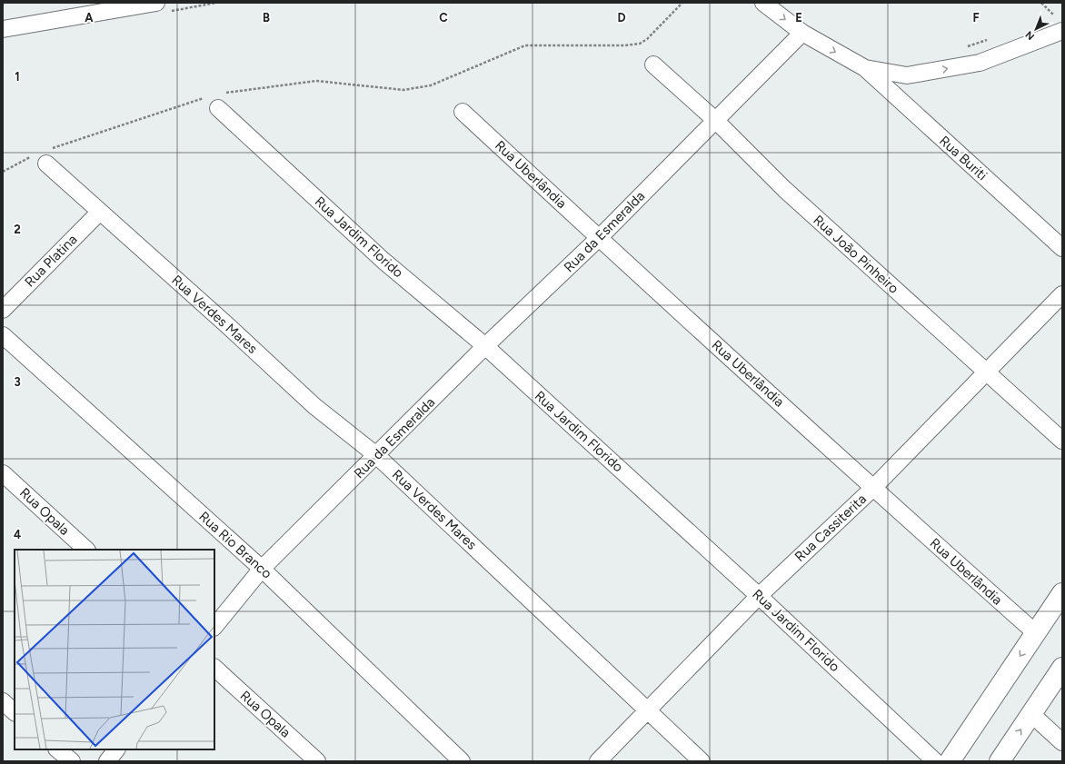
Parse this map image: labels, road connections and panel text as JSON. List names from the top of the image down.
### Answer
{
  "streets": {
    "street": [
      "Rua Buriti",
      "Rua Uberlândia",
      "Rua da Esmeralda",
      "Rua Jardim Florido",
      "Rua João Pinheiro",
      "Rua Platina",
      "Rua Verdes Mares",
      "Rua Opala",
      "Rua Cassiterita",
      "Rua Rio Branco"
    ]
  },
  "crossings": [
    ["Rua Uberlândia", "Rua da Esmeralda"],
    ["Rua Uberlândia", "Rua Cassiterita"],
    ["Rua da Esmeralda", "Rua Jardim Florido"],
    ["Rua da Esmeralda", "Rua João Pinheiro"],
    ["Rua da Esmeralda", "Rua Verdes Mares"],
    ["Rua da Esmeralda", "Rua Rio Branco"],
    ["Rua Jardim Florido", "Rua Cassiterita"],
    ["Rua João Pinheiro", "Rua Cassiterita"],
    ["Rua Platina", "Rua Verdes Mares"],
    ["Rua Verdes Mares", "Rua Cassiterita"]
  ],
  "north": "bottom left",
  "grid": {
    "columns": [
      "A",
      "B",
      "C",
      "D",
      "E",
      "F"
    ],
    "rows": [
      "1",
      "2",
      "3",
      "4"
    ]
  }
}
